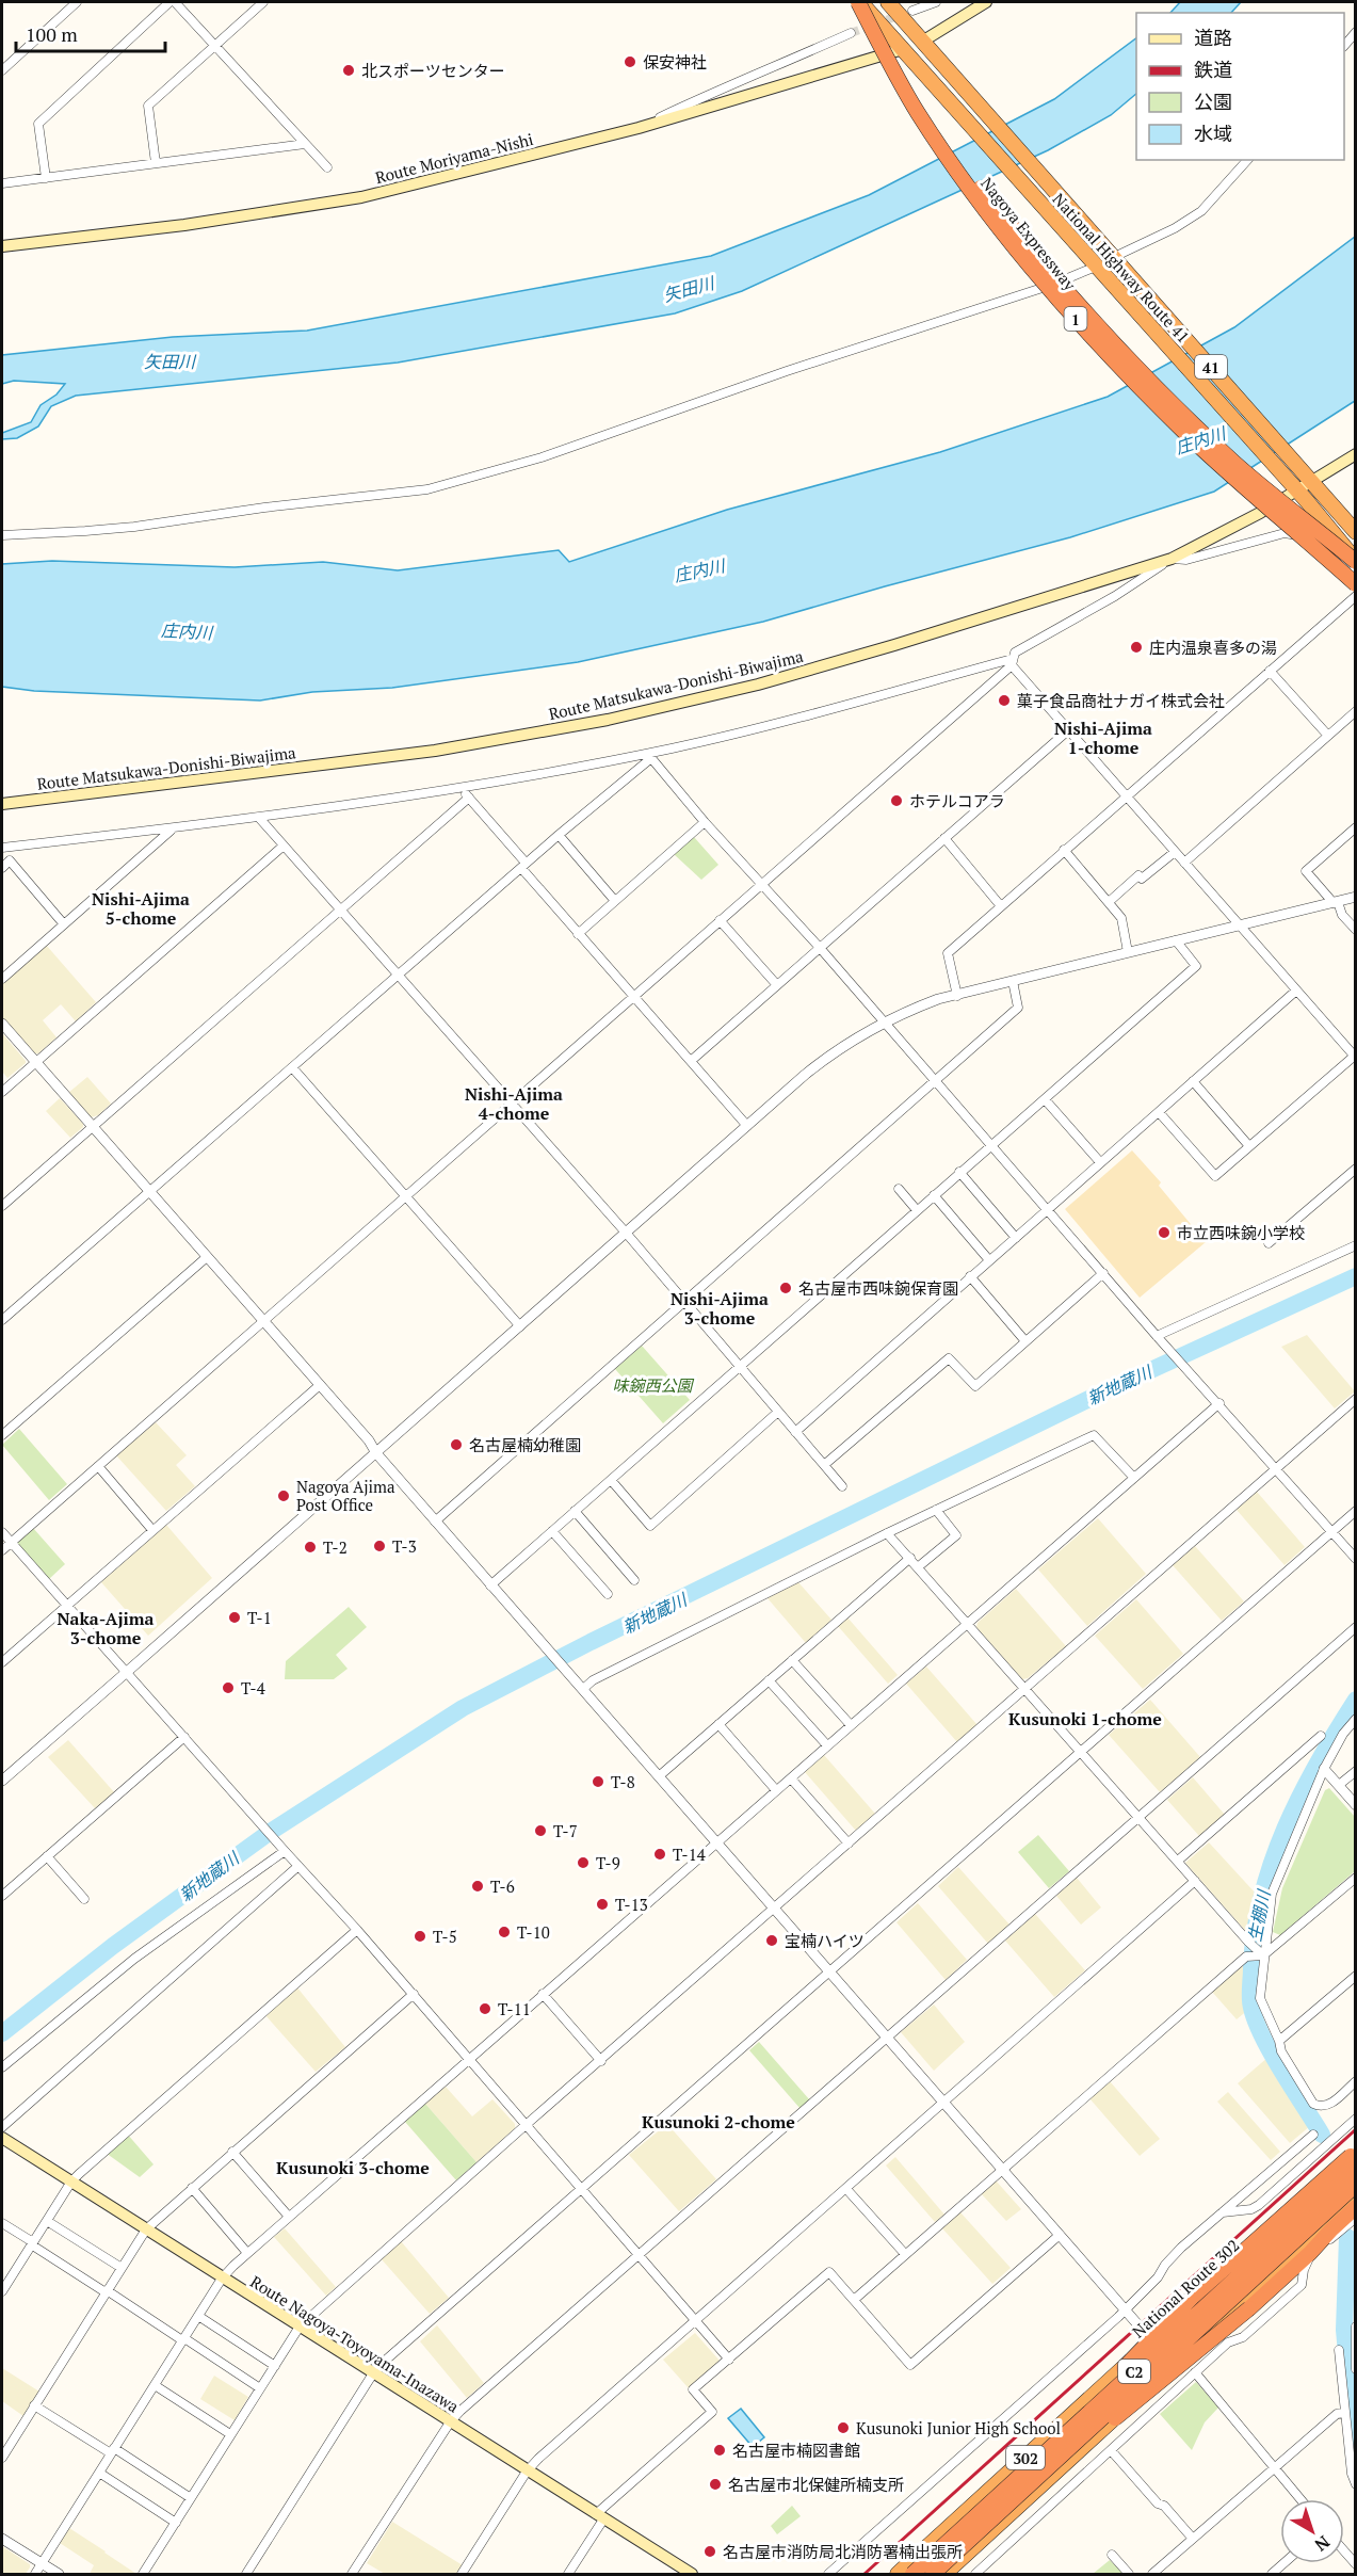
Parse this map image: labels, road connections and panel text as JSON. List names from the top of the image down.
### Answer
{
  "streets": {
    "highway": [
      "Nagoya Expressway",
      "National Highway Route 41",
      "1",
      "41",
      "National Route 302",
      "C2",
      "302"
    ],
    "main road": ["Route Moriyama-Nishi", "Route Matsukawa-Donishi-Biwajima", "Route Nagoya-Toyoyama-Inazawa"]
  },
  "crossings": [
    ["Route Moriyama-Nishi", "National Highway Route 41"],
    ["Nagoya Expressway", "National Highway Route 41"],
    ["National Highway Route 41", "Route Matsukawa-Donishi-Biwajima"],
    ["National Route 302", "C2"]
  ],
  "districts": [
    "Nishi-Ajima 1-chome",
    "Nishi-Ajima 5-chome",
    "Nishi-Ajima 4-chome",
    "Nishi-Ajima 3-chome",
    "Naka-Ajima 3-chome",
    "Kusunoki 1-chome",
    "Kusunoki 2-chome",
    "Kusunoki 3-chome"
  ],
  "water": [
    "矢田川",
    "庄内川",
    "新地蔵川",
    "生棚川"
  ],
  "parks": ["味鋺西公園"],
  "places": [
    "保安神社",
    "北スポーツセンター",
    "庄内温泉喜多の湯",
    "菓子食品商社ナガイ株式会社",
    "ホテルコアラ",
    "市立西味鋺小学校",
    "名古屋市西味鋺保育園",
    "名古屋楠幼稚園",
    "Nagoya Ajima Post Office",
    "T-3",
    "T-2",
    "T-1",
    "T-4",
    "T-8",
    "T-7",
    "T-14",
    "T-9",
    "T-6",
    "T-13",
    "T-10",
    "T-5",
    "宝楠ハイツ",
    "T-11",
    "Kusunoki Junior High School",
    "名古屋市楠図書館",
    "名古屋市北保健所楠支所",
    "名古屋市消防局北消防署楠出張所"
  ],
  "legend": [
    "道路",
    "鉄道",
    "公園",
    "水域"
  ],
  "scale_bar": "100 m",
  "north": "bottom right"
}
